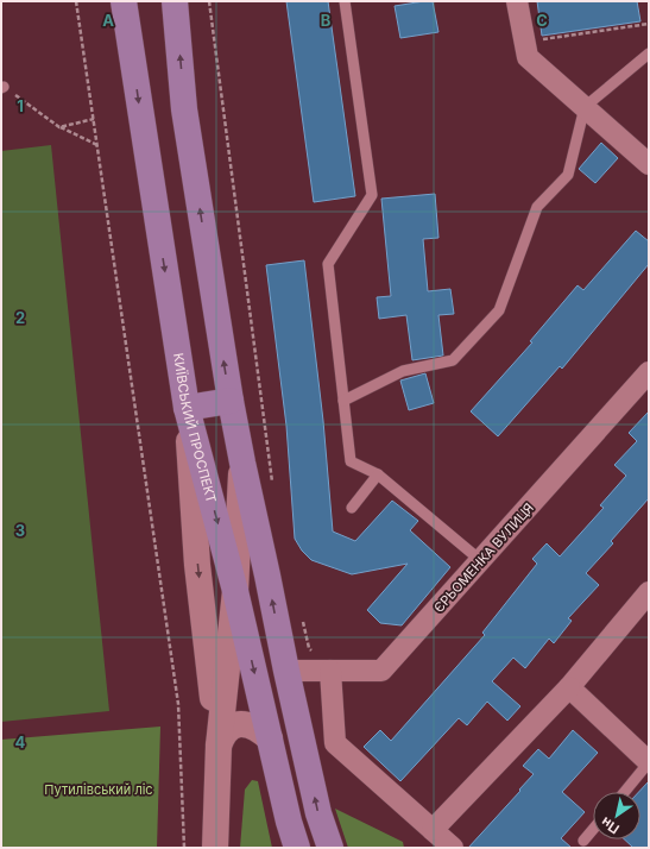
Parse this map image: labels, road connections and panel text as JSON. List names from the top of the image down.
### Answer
{
  "streets": {
    "main road": ["КИЇВСЬКИЙ ПРОСПЕКТ"],
    "street": ["ЄРЬОМЕНКА ВУЛИЦЯ"]
  },
  "parks": ["Путилівський ліс"],
  "north": "bottom left",
  "grid": {
    "columns": ["A", "B", "C"],
    "rows": [
      "1",
      "2",
      "3",
      "4"
    ]
  }
}
